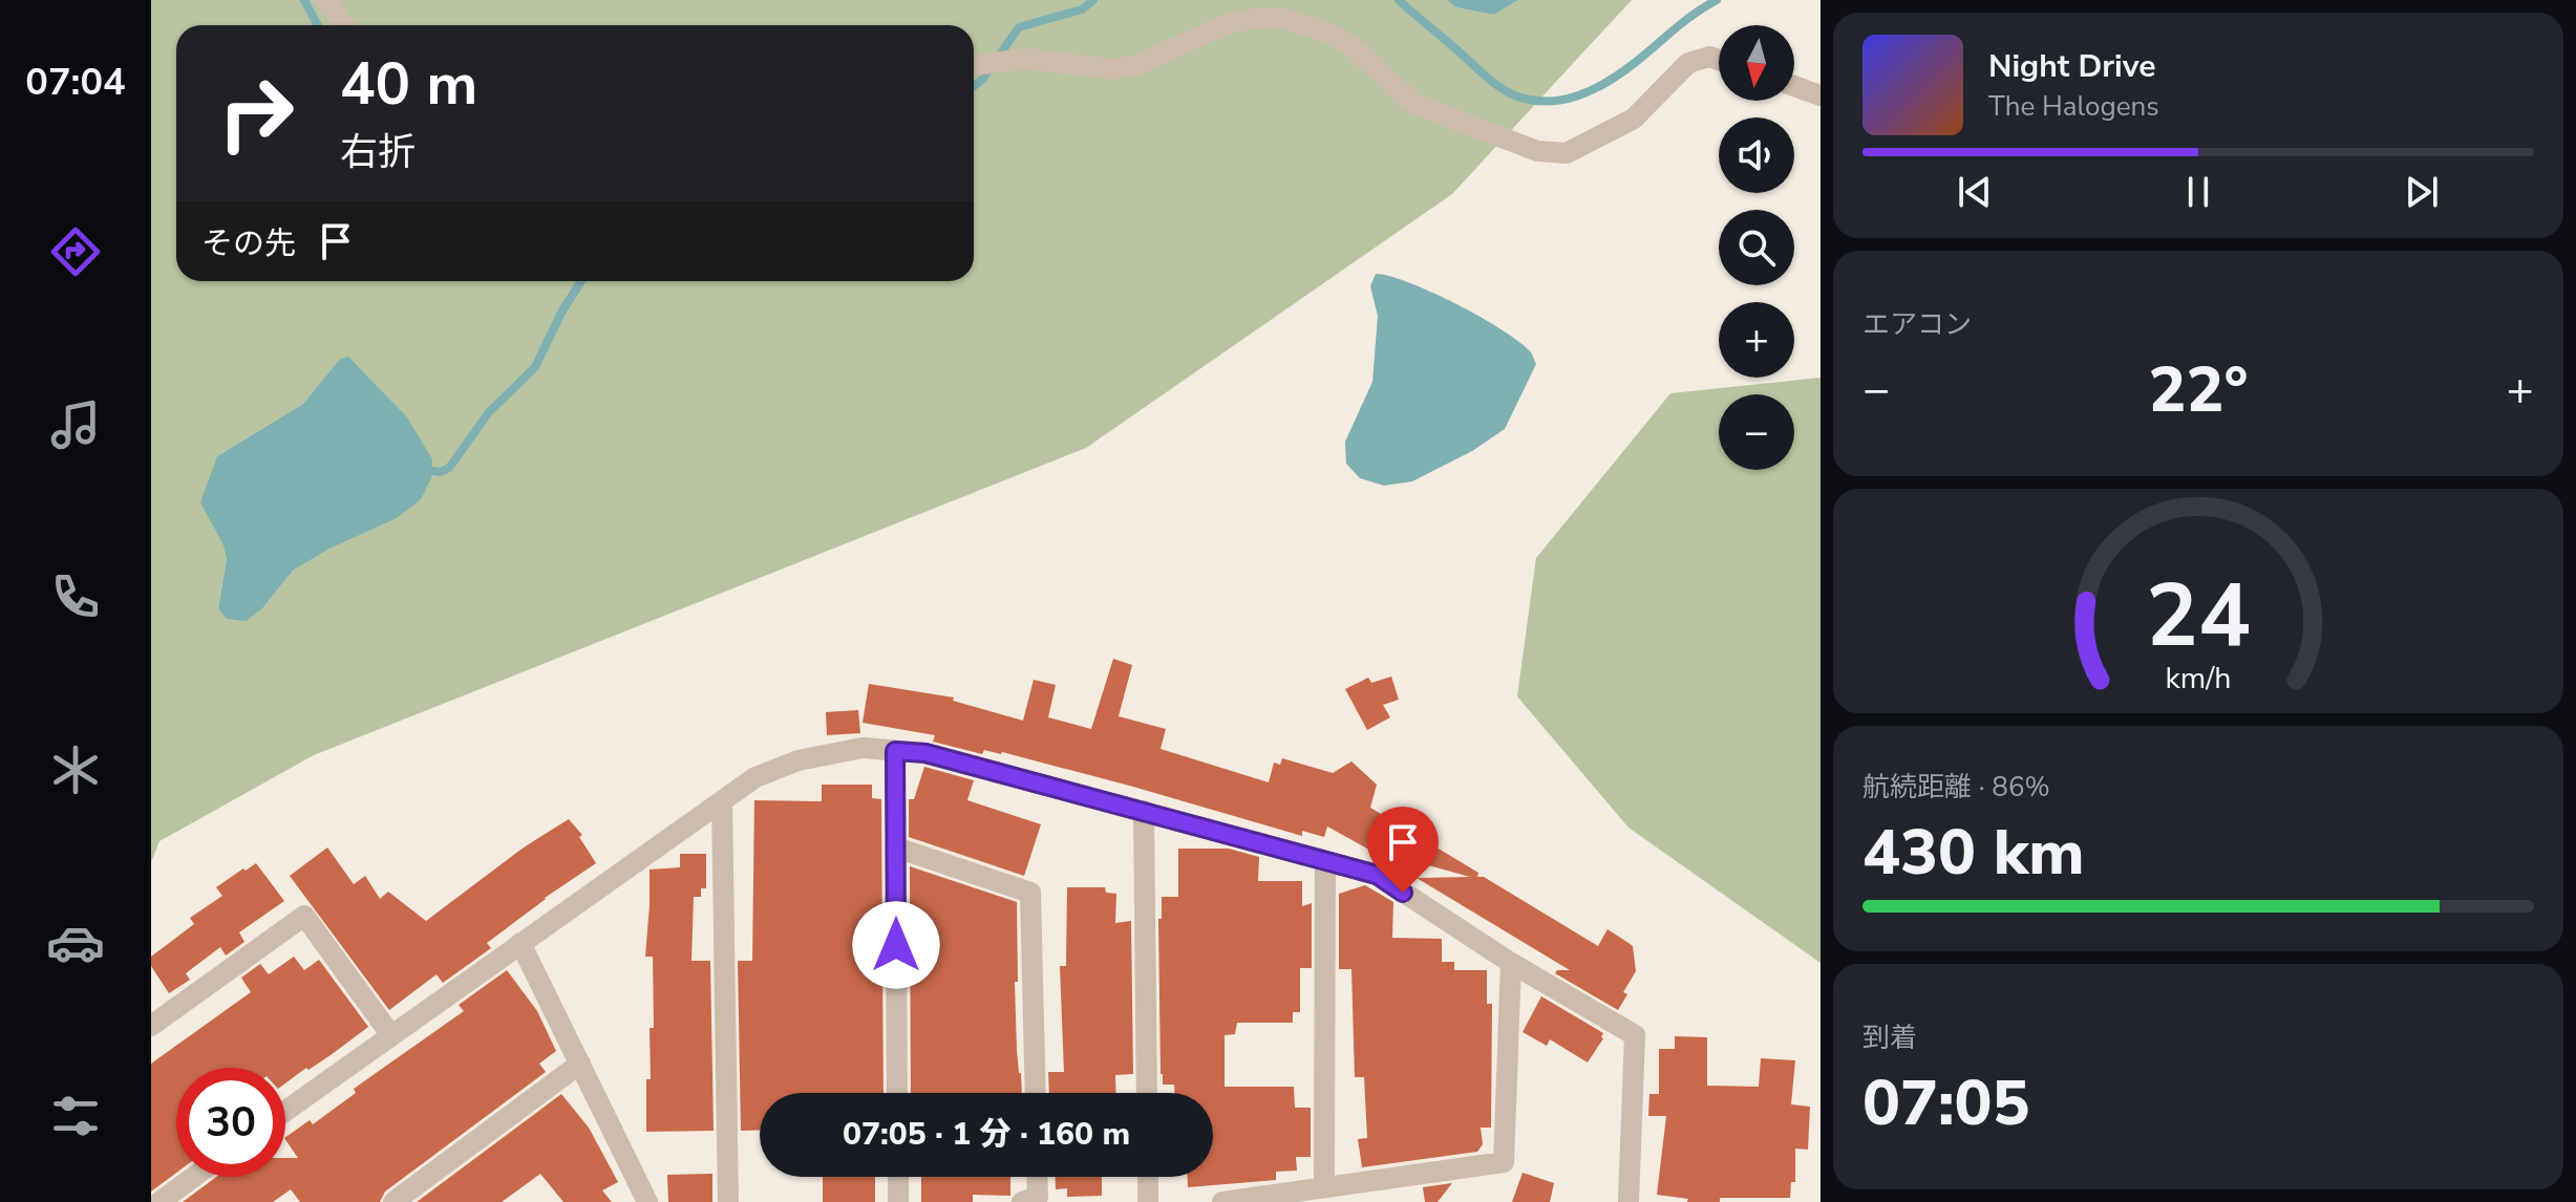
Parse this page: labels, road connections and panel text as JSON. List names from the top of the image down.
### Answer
{
  "north": "bottom",
  "page": {
    "tabs": "07:04",
    "map_buttons": ["+", "−"],
    "turn": ["40 m", "右折"],
    "song": ["Night Drive", "The Halogens"],
    "then": "その先",
    "tile": [
      "エアコン",
      ["航続距離 · 86%", "430 km"],
      ["到着", "07:05"]
    ],
    "heat": ["−", "22°", "+"],
    "limit": "30",
    "trip": "07:05 · 1 分 · 160 m",
    "gauge": ["24", "km/h"]
  }
}
